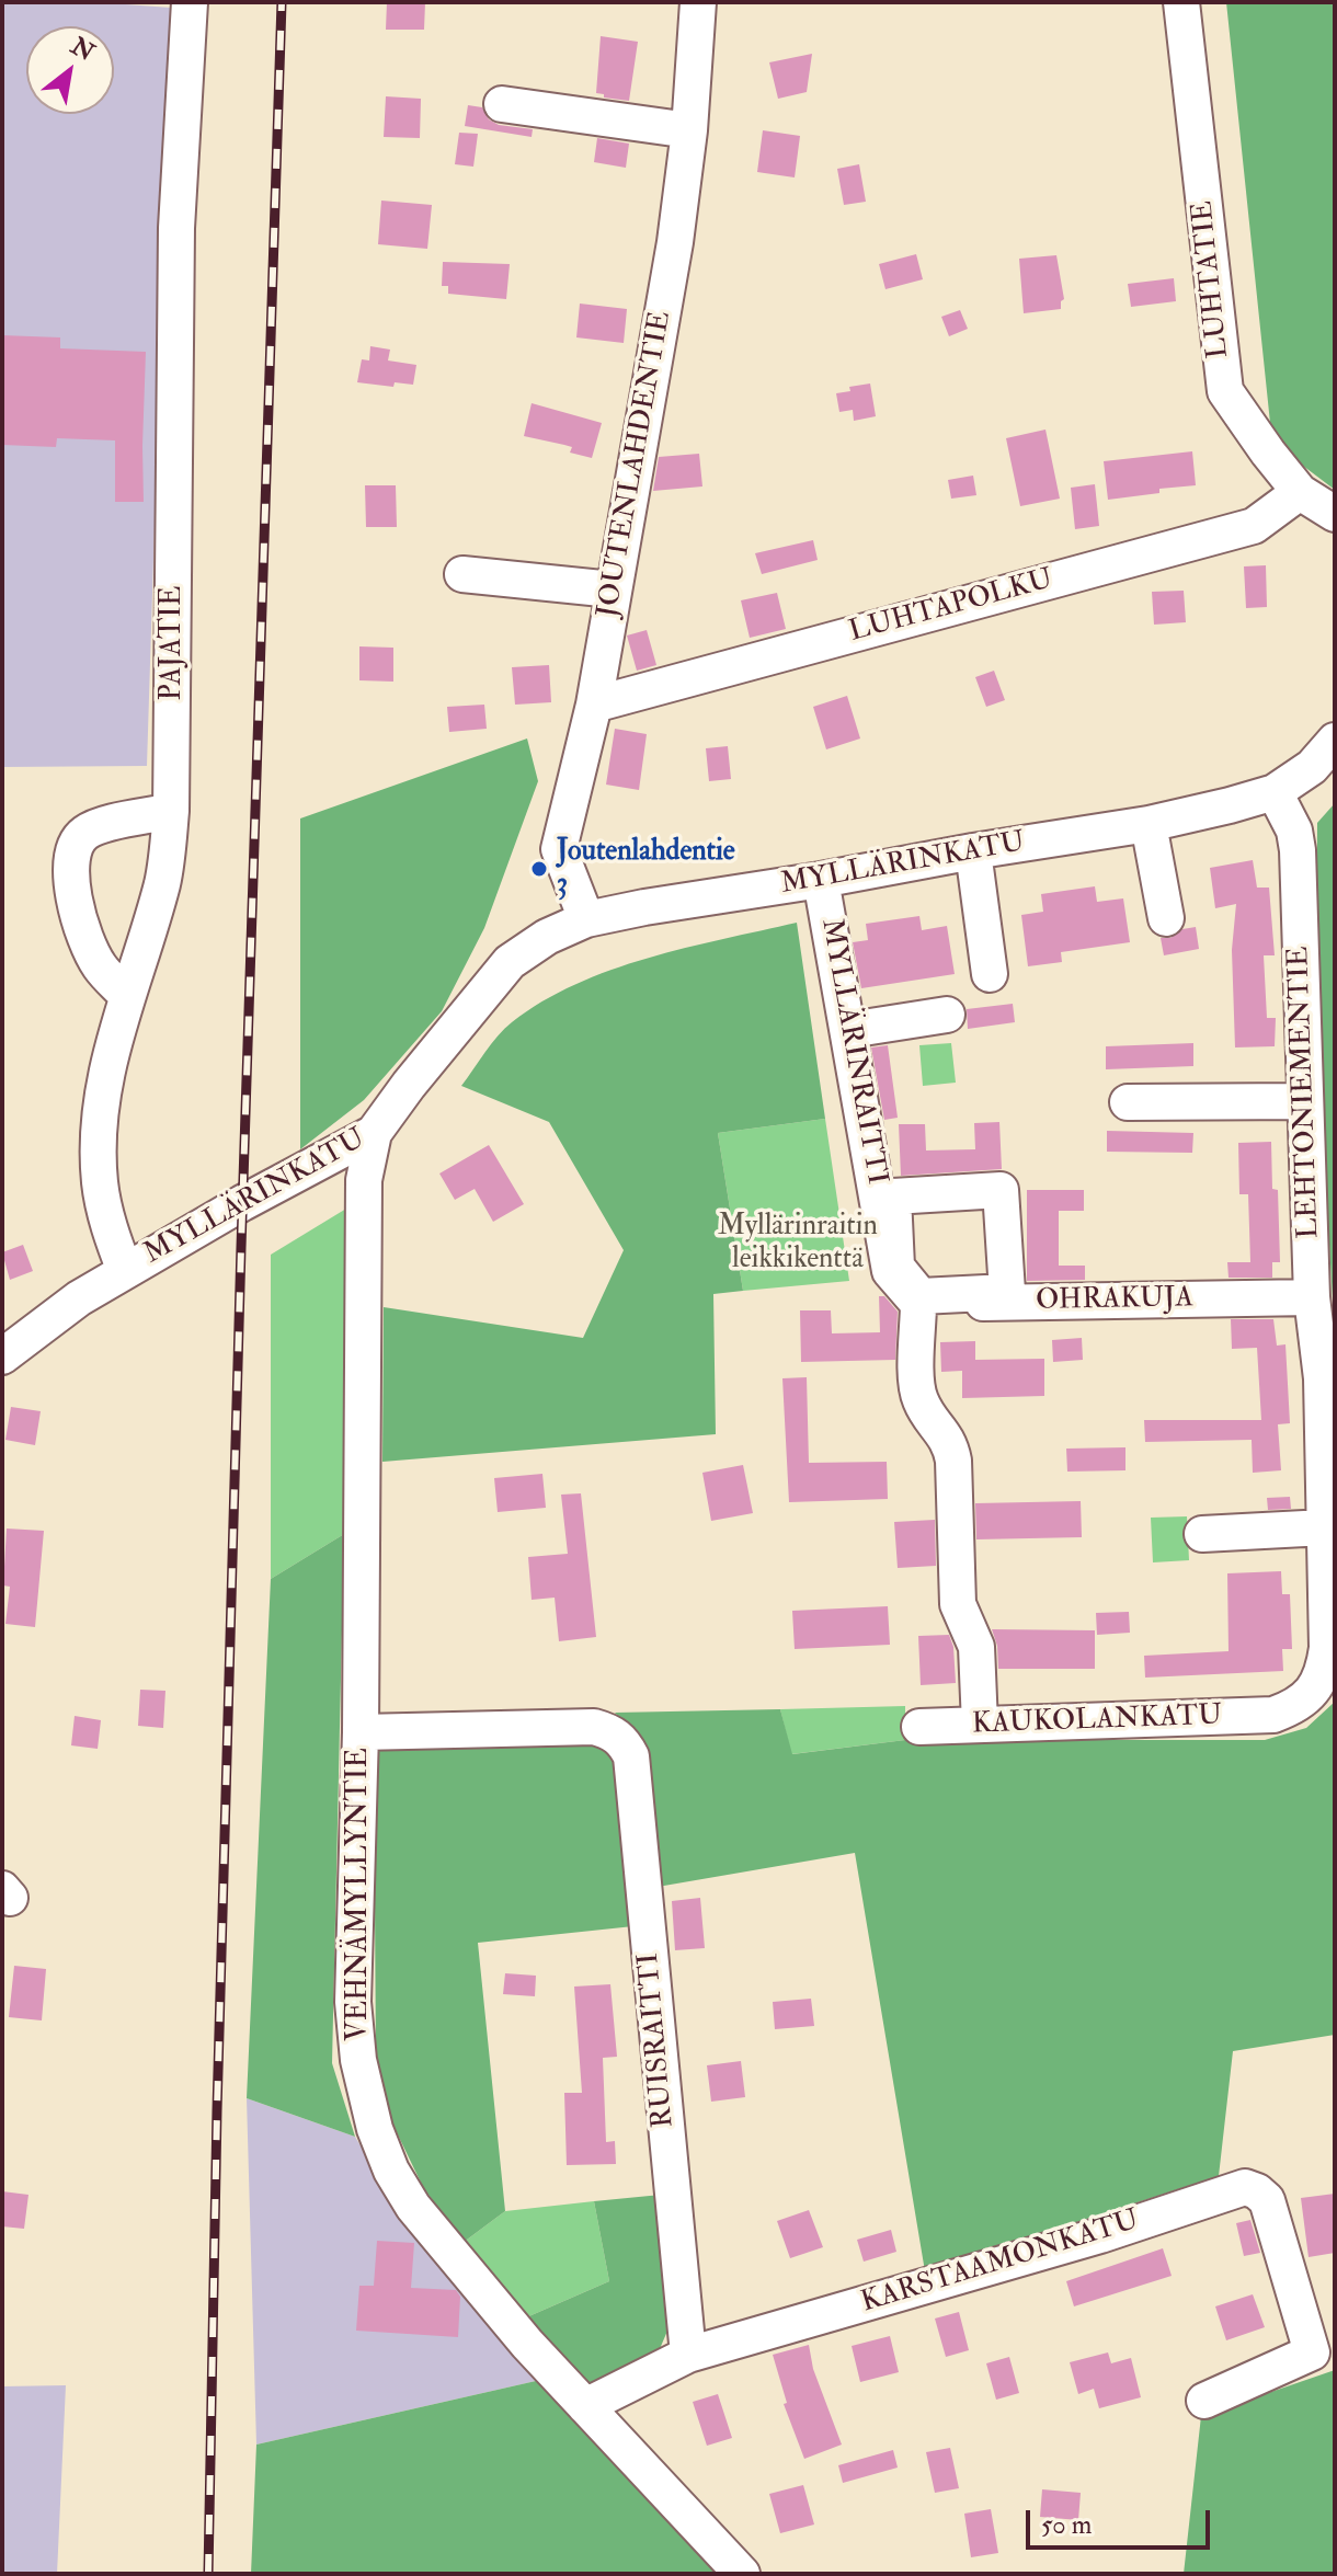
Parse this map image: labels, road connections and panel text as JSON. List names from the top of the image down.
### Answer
{
  "streets": {
    "street": [
      "LUHTATIE",
      "JOUTENLAHDENTIE",
      "LUHTAPOLKU",
      "PAJATIE",
      "MYLLÄRINKATU",
      "MYLLÄRINRAITTI",
      "LEHTONIEMENTIE",
      "OHRAKUJA",
      "KAUKOLANKATU",
      "VEHNÄMYLLYNTIE",
      "RUISRAITTI",
      "KARSTAAMONKATU"
    ]
  },
  "crossings": [
    ["LUHTATIE", "LUHTAPOLKU"],
    ["JOUTENLAHDENTIE", "LUHTAPOLKU"],
    ["JOUTENLAHDENTIE", "MYLLÄRINKATU"],
    ["PAJATIE", "MYLLÄRINKATU"],
    ["MYLLÄRINKATU", "MYLLÄRINRAITTI"],
    ["MYLLÄRINKATU", "LEHTONIEMENTIE"],
    ["MYLLÄRINKATU", "VEHNÄMYLLYNTIE"],
    ["MYLLÄRINRAITTI", "OHRAKUJA"],
    ["LEHTONIEMENTIE", "OHRAKUJA"],
    ["LEHTONIEMENTIE", "KAUKOLANKATU"],
    ["VEHNÄMYLLYNTIE", "RUISRAITTI"],
    ["VEHNÄMYLLYNTIE", "KARSTAAMONKATU"],
    ["RUISRAITTI", "KARSTAAMONKATU"]
  ],
  "parks": ["Myllärinraitin leikkikenttä"],
  "places": ["Joutenlahdentie 3"],
  "scale_bar": "50 m",
  "north": "top right"
}
